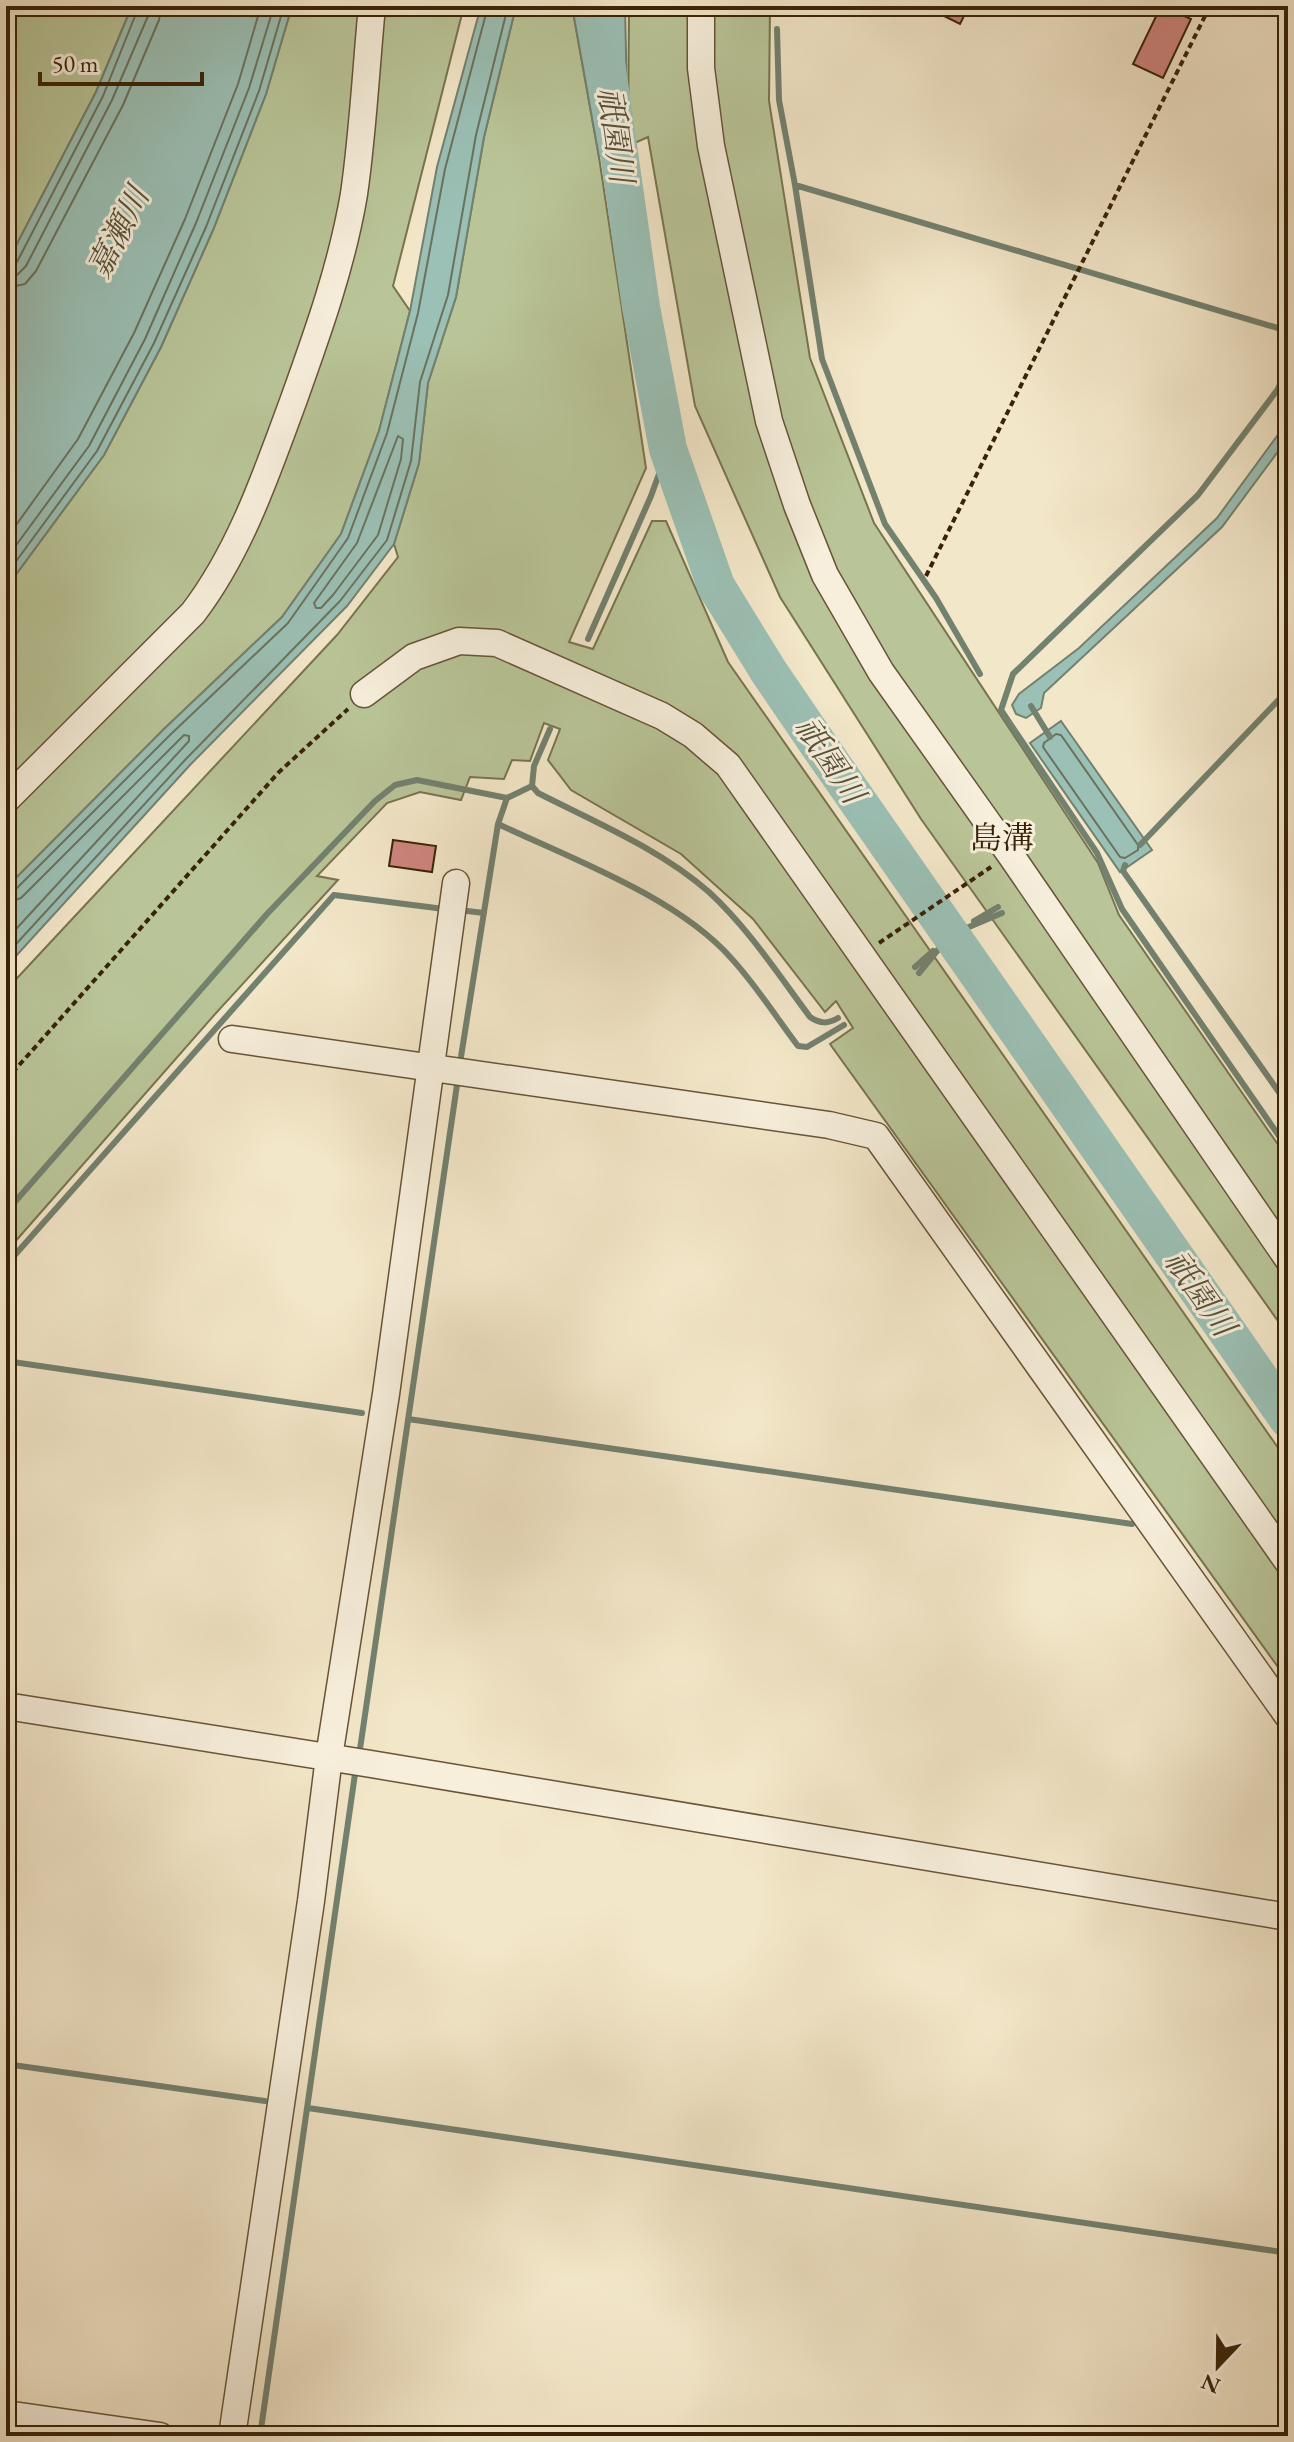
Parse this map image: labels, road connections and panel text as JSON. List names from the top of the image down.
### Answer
{
  "districts": ["島溝"],
  "water": ["祇園川", "嘉瀬川"],
  "scale_bar": "50 m",
  "north": "bottom"
}
